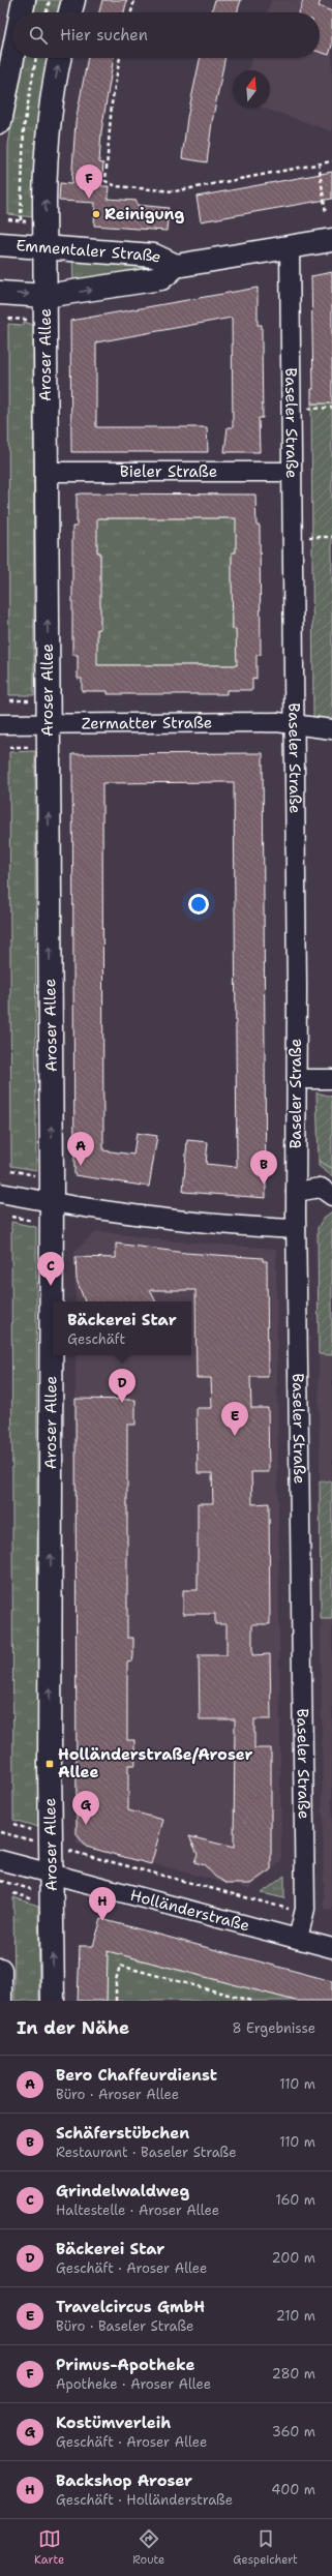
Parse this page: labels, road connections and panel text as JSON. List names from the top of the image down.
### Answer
{
  "streets": {
    "main road": ["Emmentaler Straße", "Aroser Allee"],
    "street": [
      "Baseler Straße",
      "Bieler Straße",
      "Zermatter Straße",
      "Holländerstraße"
    ]
  },
  "crossings": [
    ["Emmentaler Straße", "Aroser Allee"],
    ["Emmentaler Straße", "Baseler Straße"],
    ["Aroser Allee", "Bieler Straße"],
    ["Aroser Allee", "Zermatter Straße"],
    ["Aroser Allee", "Holländerstraße"],
    ["Baseler Straße", "Bieler Straße"],
    ["Baseler Straße", "Zermatter Straße"],
    ["Baseler Straße", "Holländerstraße"]
  ],
  "one_way": ["Aroser Allee"],
  "places": {
    "other": ["Reinigung"],
    "transit": ["Holländerstraße/Aroser Allee"]
  },
  "north": "top",
  "page": {
    "search": "Hier suchen",
    "pins": [
      "F",
      "A",
      "B",
      "C",
      "D",
      "E",
      "G",
      "H"
    ],
    "popup": ["Bäckerei Star", "Geschäft"],
    "heading": ["In der Nähe", "8 Ergebnisse"],
    "list": [
      {
        "mark": "A",
        "name": "Bero Chaffeurdienst",
        "note": "Büro · Aroser Allee",
        "value": "110 m"
      },
      {
        "mark": "B",
        "name": "Schäferstübchen",
        "note": "Restaurant · Baseler Straße",
        "value": "110 m"
      },
      {
        "mark": "C",
        "name": "Grindelwaldweg",
        "note": "Haltestelle · Aroser Allee",
        "value": "160 m"
      },
      {
        "mark": "D",
        "name": "Bäckerei Star",
        "note": "Geschäft · Aroser Allee",
        "value": "200 m"
      },
      {
        "mark": "E",
        "name": "Travelcircus GmbH",
        "note": "Büro · Baseler Straße",
        "value": "210 m"
      },
      {
        "mark": "F",
        "name": "Primus-Apotheke",
        "note": "Apotheke · Aroser Allee",
        "value": "280 m"
      },
      {
        "mark": "G",
        "name": "Kostümverleih",
        "note": "Geschäft · Aroser Allee",
        "value": "360 m"
      },
      {
        "mark": "H",
        "name": "Backshop Aroser",
        "note": "Geschäft · Holländerstraße",
        "value": "400 m"
      }
    ],
    "nav": ["Karte", "Route", "Gespeichert"]
  }
}
